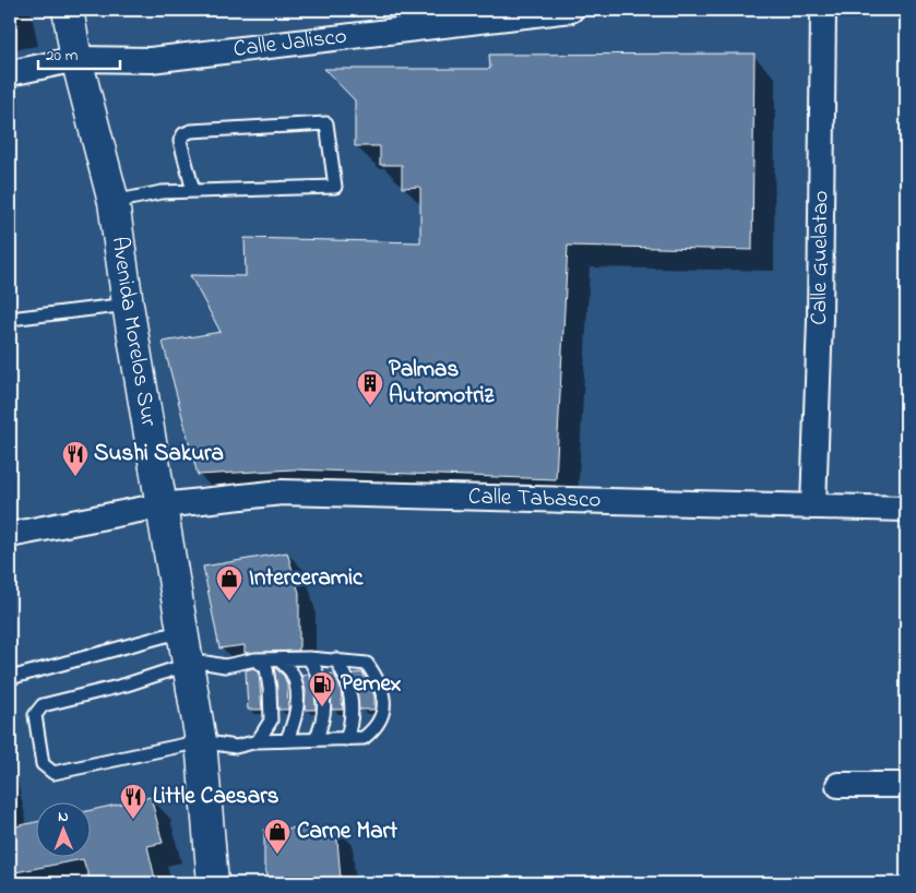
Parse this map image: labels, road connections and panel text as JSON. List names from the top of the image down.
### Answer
{
  "streets": {
    "main road": ["Avenida Morelos Sur"],
    "street": ["Calle Jalisco", "Calle Guelatao", "Calle Tabasco"]
  },
  "crossings": [
    ["Calle Jalisco", "Avenida Morelos Sur"],
    ["Calle Guelatao", "Calle Tabasco"],
    ["Avenida Morelos Sur", "Calle Tabasco"]
  ],
  "places": {
    "building": ["Palmas Automotriz"],
    "restaurant": ["Sushi Sakura", "Little Caesars"],
    "shop": ["Interceramic", "Carne Mart"],
    "fuel station": ["Pemex"]
  },
  "scale_bar": "20 m",
  "north": "top"
}
